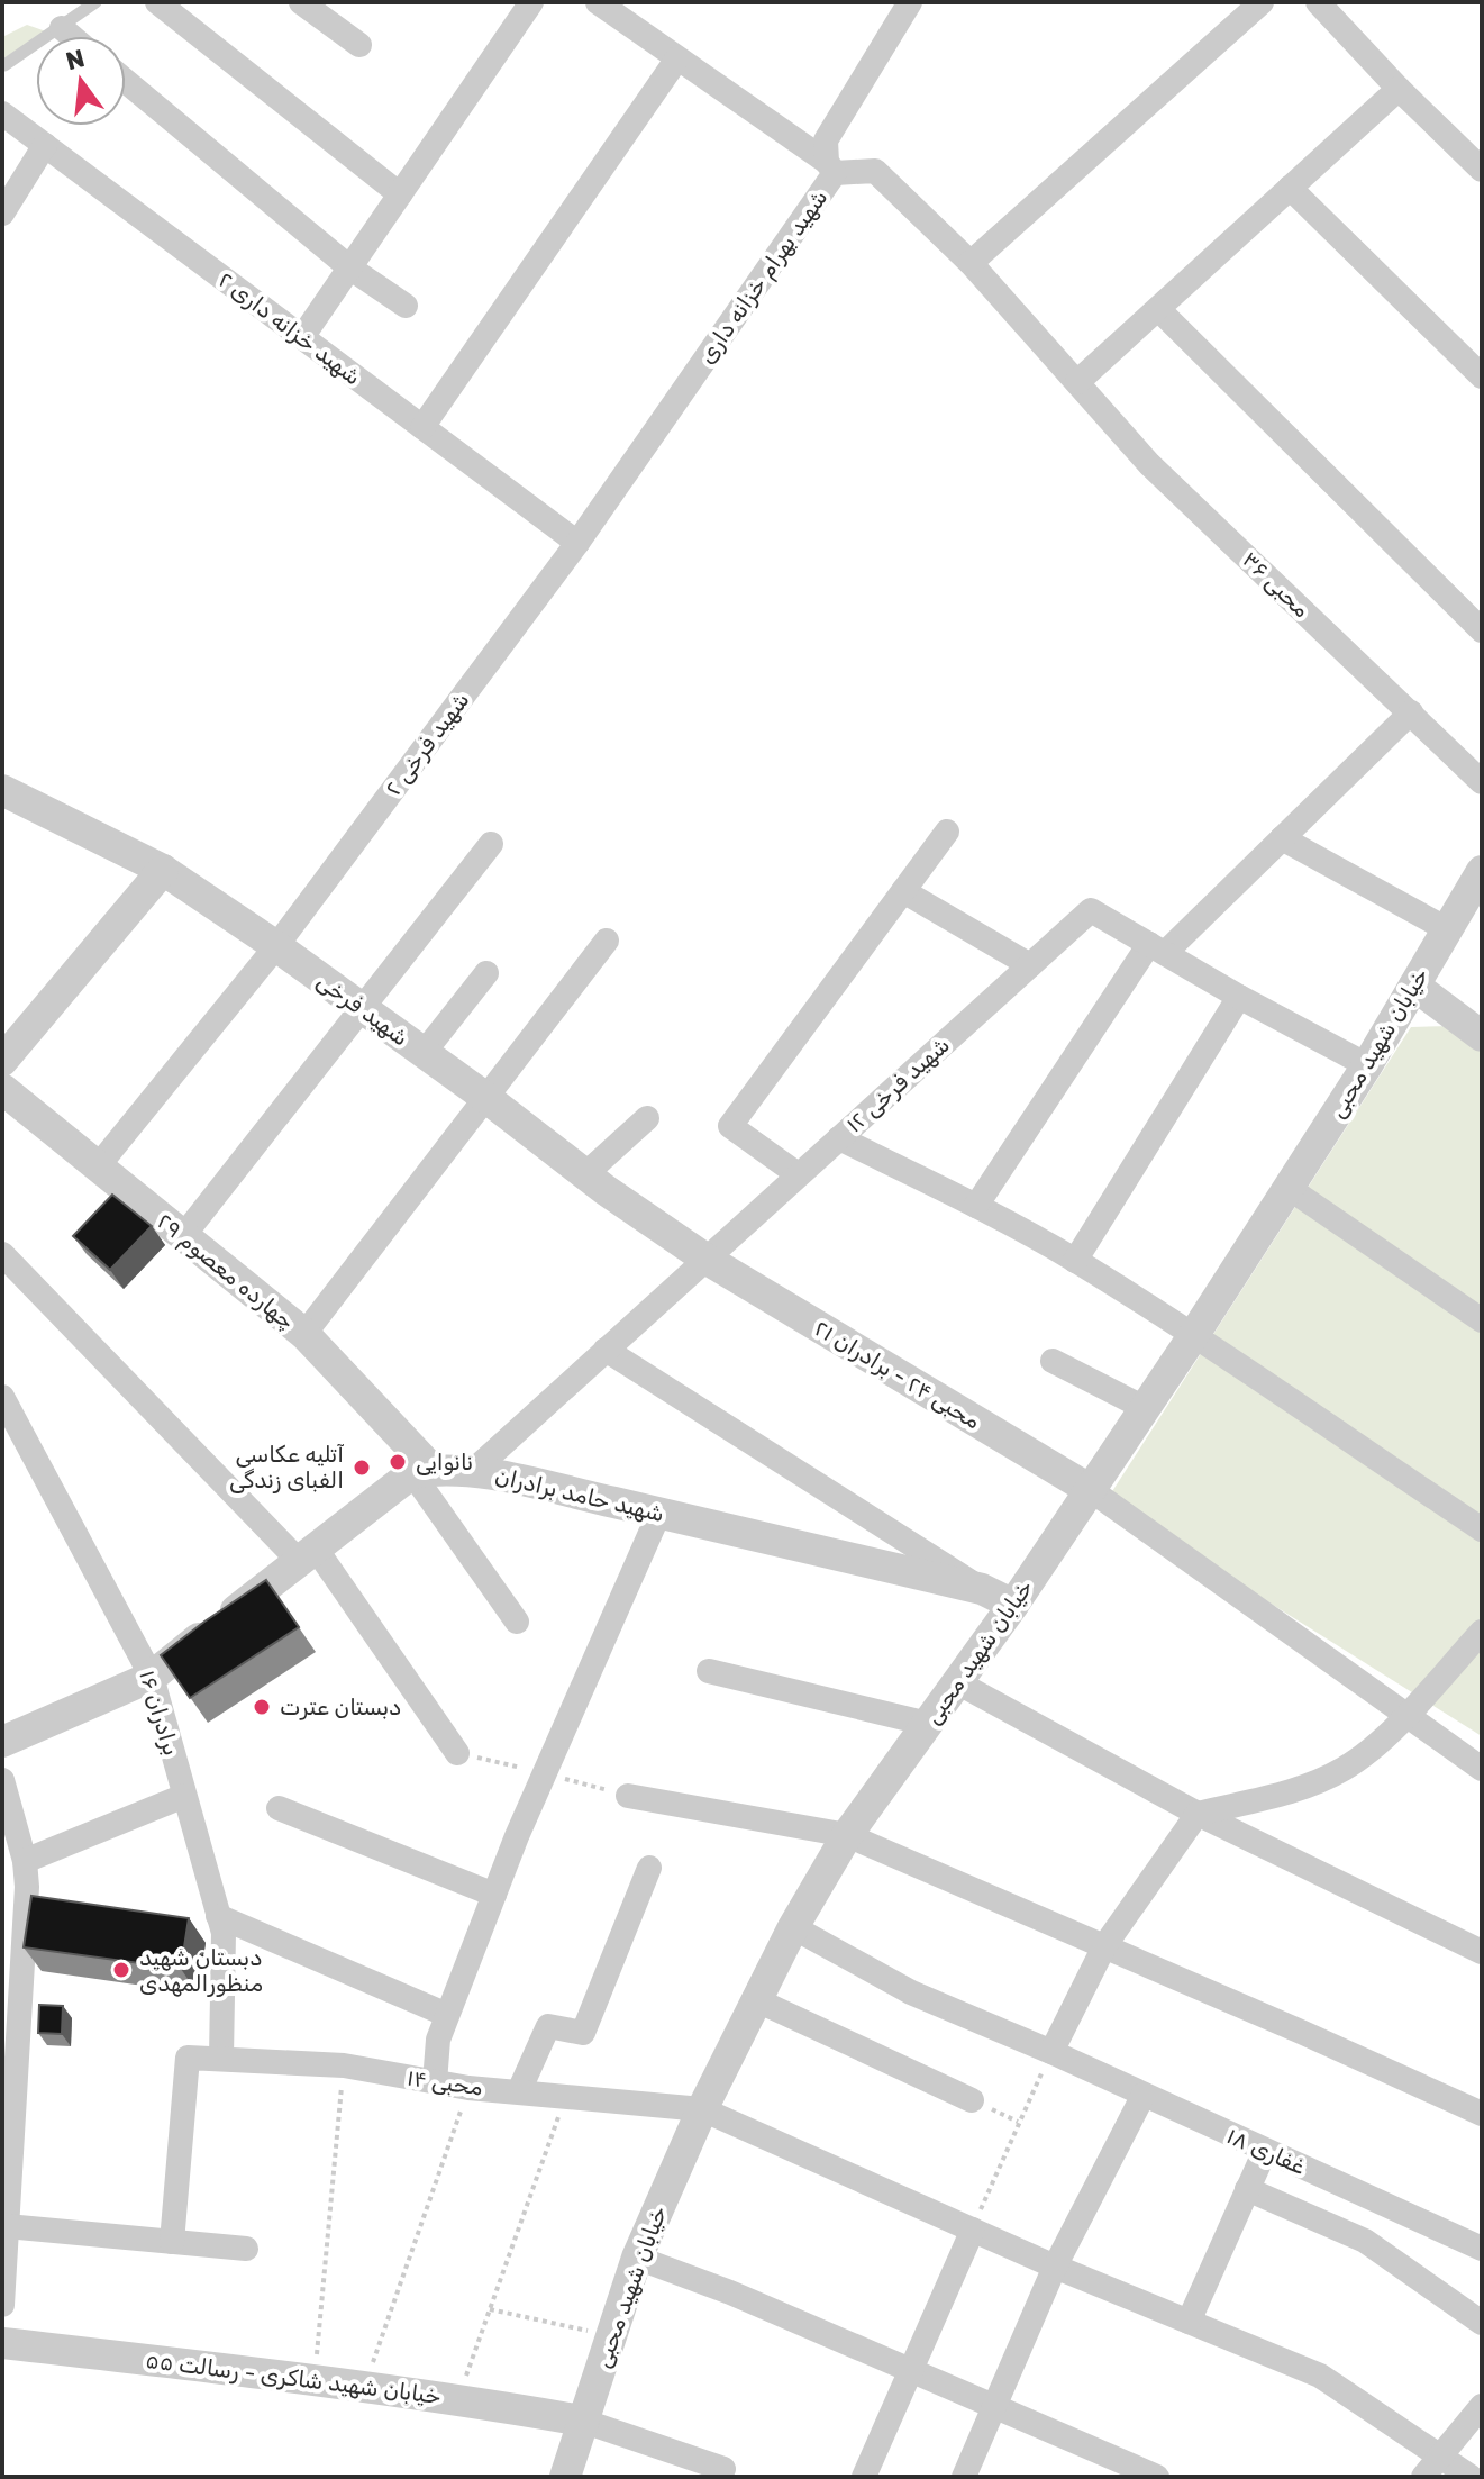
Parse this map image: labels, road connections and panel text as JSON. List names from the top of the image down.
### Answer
{
  "streets": {
    "street": [
      "شهید بهرام خزانه داری",
      "شهید خزانه داری ۲",
      "محبی ۳۶",
      "شهید فرخی ۲",
      "شهید فرخی",
      "خیابان شهید محبی",
      "شهید فرخی ۱۲",
      "چهارده معصوم ۲۹",
      "محبی ۲۴ - برادران ۲۱",
      "شهید حامد برادران",
      "برادران ۱۶",
      "محبی ۱۴",
      "غفاری ۱۸",
      "خیابان شهید شاکری - رسالت ۵۵"
    ]
  },
  "crossings": [
    ["شهید بهرام خزانه داری", "شهید خزانه داری ۲"],
    ["شهید بهرام خزانه داری", "محبی ۳۶"],
    ["شهید بهرام خزانه داری", "شهید فرخی ۲"],
    ["شهید خزانه داری ۲", "شهید فرخی ۲"],
    ["شهید فرخی ۲", "شهید فرخی"],
    ["شهید فرخی ۲", "چهارده معصوم ۲۹"],
    ["شهید فرخی", "شهید فرخی ۱۲"],
    ["شهید فرخی", "محبی ۲۴ - برادران ۲۱"],
    ["خیابان شهید محبی", "محبی ۲۴ - برادران ۲۱"],
    ["خیابان شهید محبی", "شهید حامد برادران"],
    ["خیابان شهید محبی", "محبی ۱۴"],
    ["خیابان شهید محبی", "غفاری ۱۸"],
    ["خیابان شهید محبی", "خیابان شهید شاکری - رسالت ۵۵"],
    ["شهید فرخی ۱۲", "محبی ۲۴ - برادران ۲۱"],
    ["شهید فرخی ۱۲", "شهید حامد برادران"],
    ["چهارده معصوم ۲۹", "شهید حامد برادران"],
    ["برادران ۱۶", "محبی ۱۴"]
  ],
  "places": [
    "نانوایی",
    "آتلیه عکاسی الفبای زندگی",
    "دبستان عترت",
    "دبستان شهید منظورالمهدی"
  ],
  "north": "top"
}
